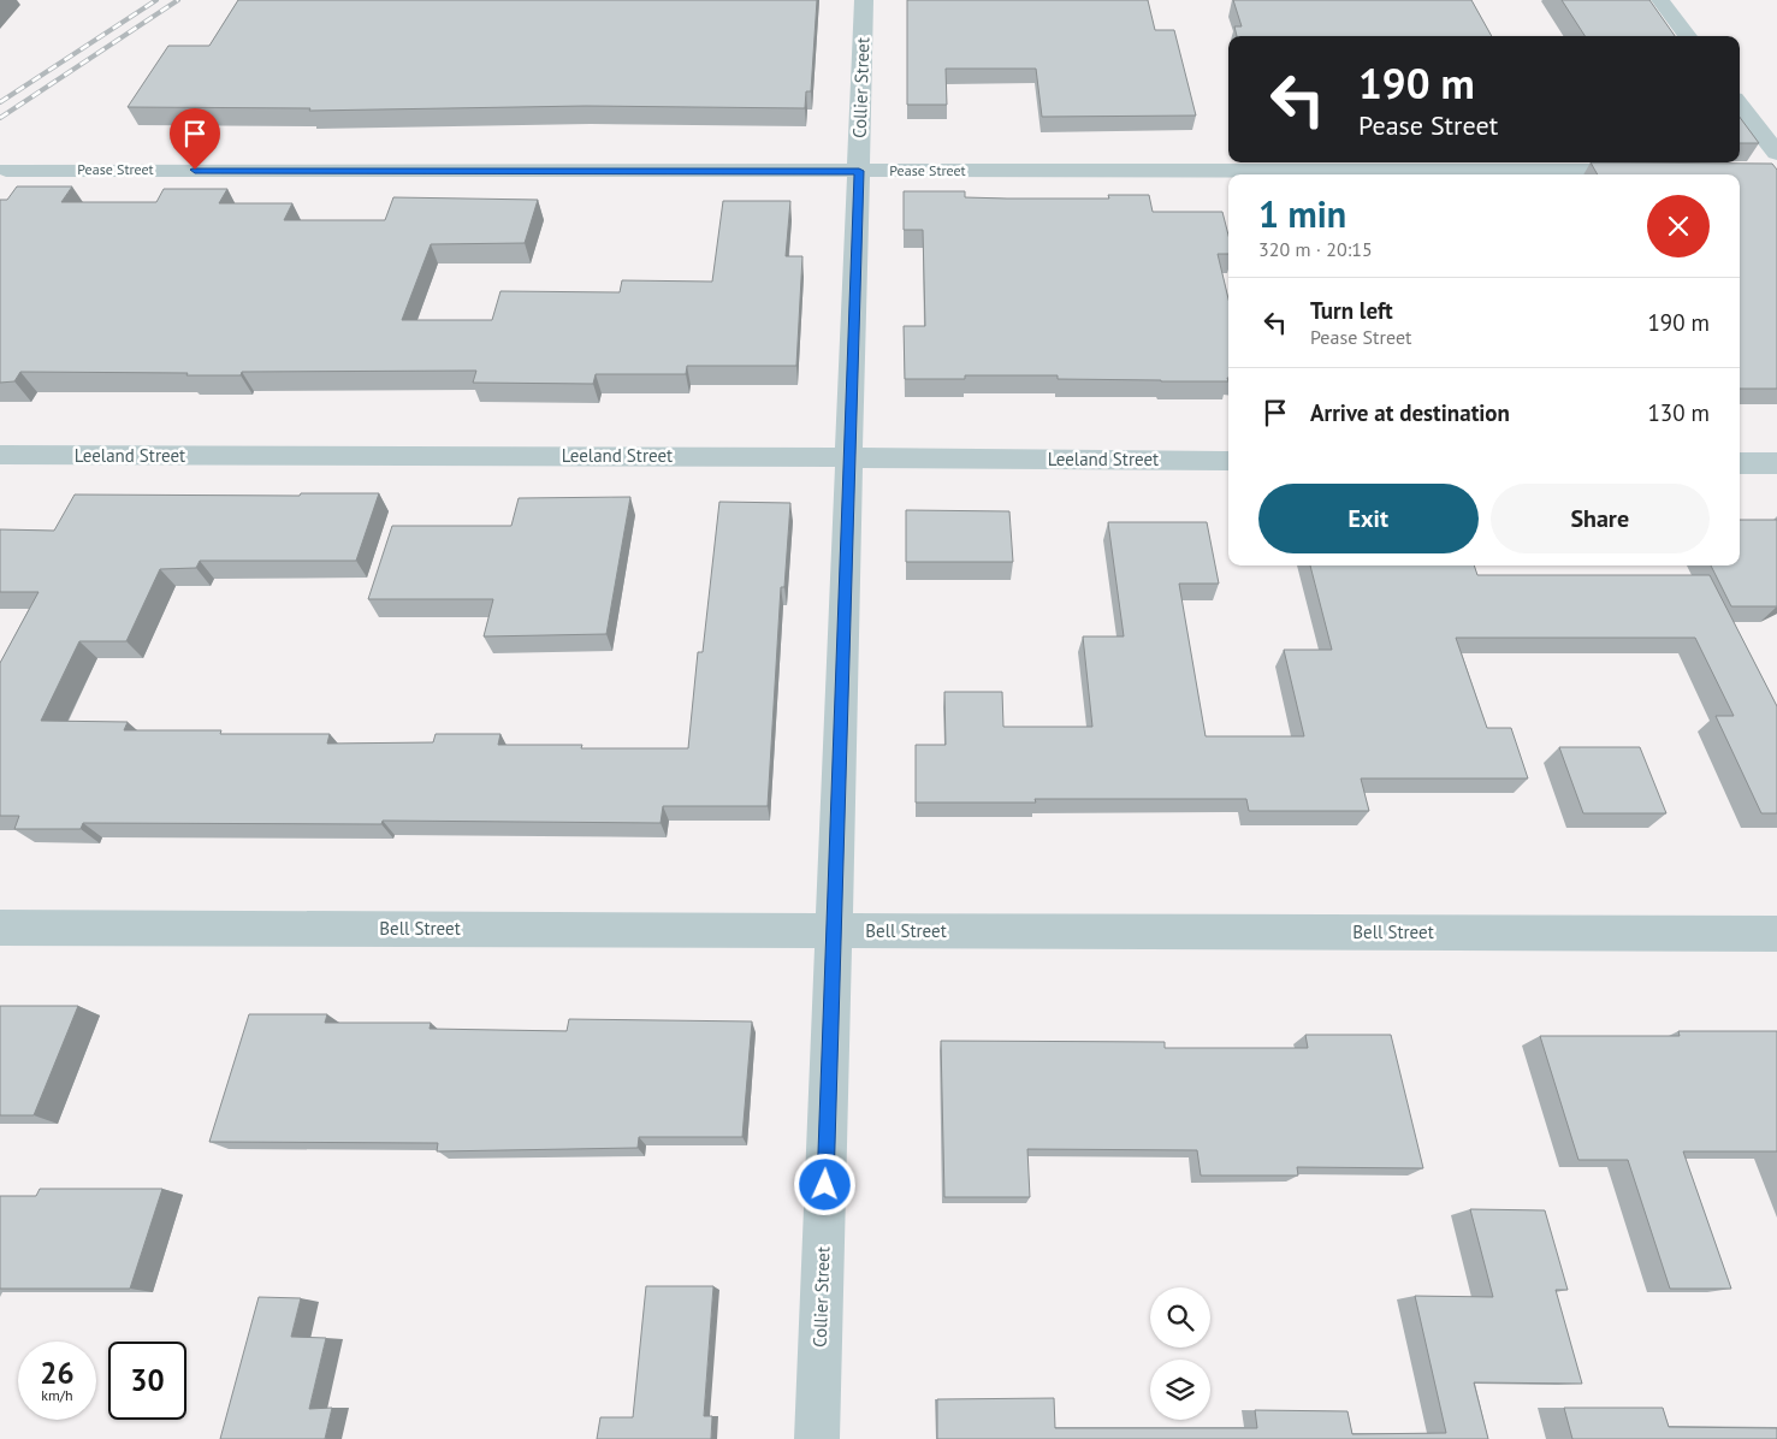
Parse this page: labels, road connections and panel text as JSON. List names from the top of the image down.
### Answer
{
  "streets": {
    "street": [
      "Collier Street",
      "Pease Street",
      "Leeland Street",
      "Bell Street"
    ]
  },
  "crossings": [
    ["Collier Street", "Pease Street"],
    ["Collier Street", "Leeland Street"],
    ["Collier Street", "Bell Street"]
  ],
  "page": {
    "turn": ["190 m", "Pease Street"],
    "heading": ["1 min", "320 m · 20:15"],
    "list": [
      {
        "name": "Turn left",
        "note": "Pease Street",
        "value": "190 m"
      },
      {
        "name": "Arrive at destination",
        "value": "130 m"
      }
    ],
    "buttons": ["Exit", "Share"],
    "speed": "26 km/h",
    "limit": "30"
  }
}
